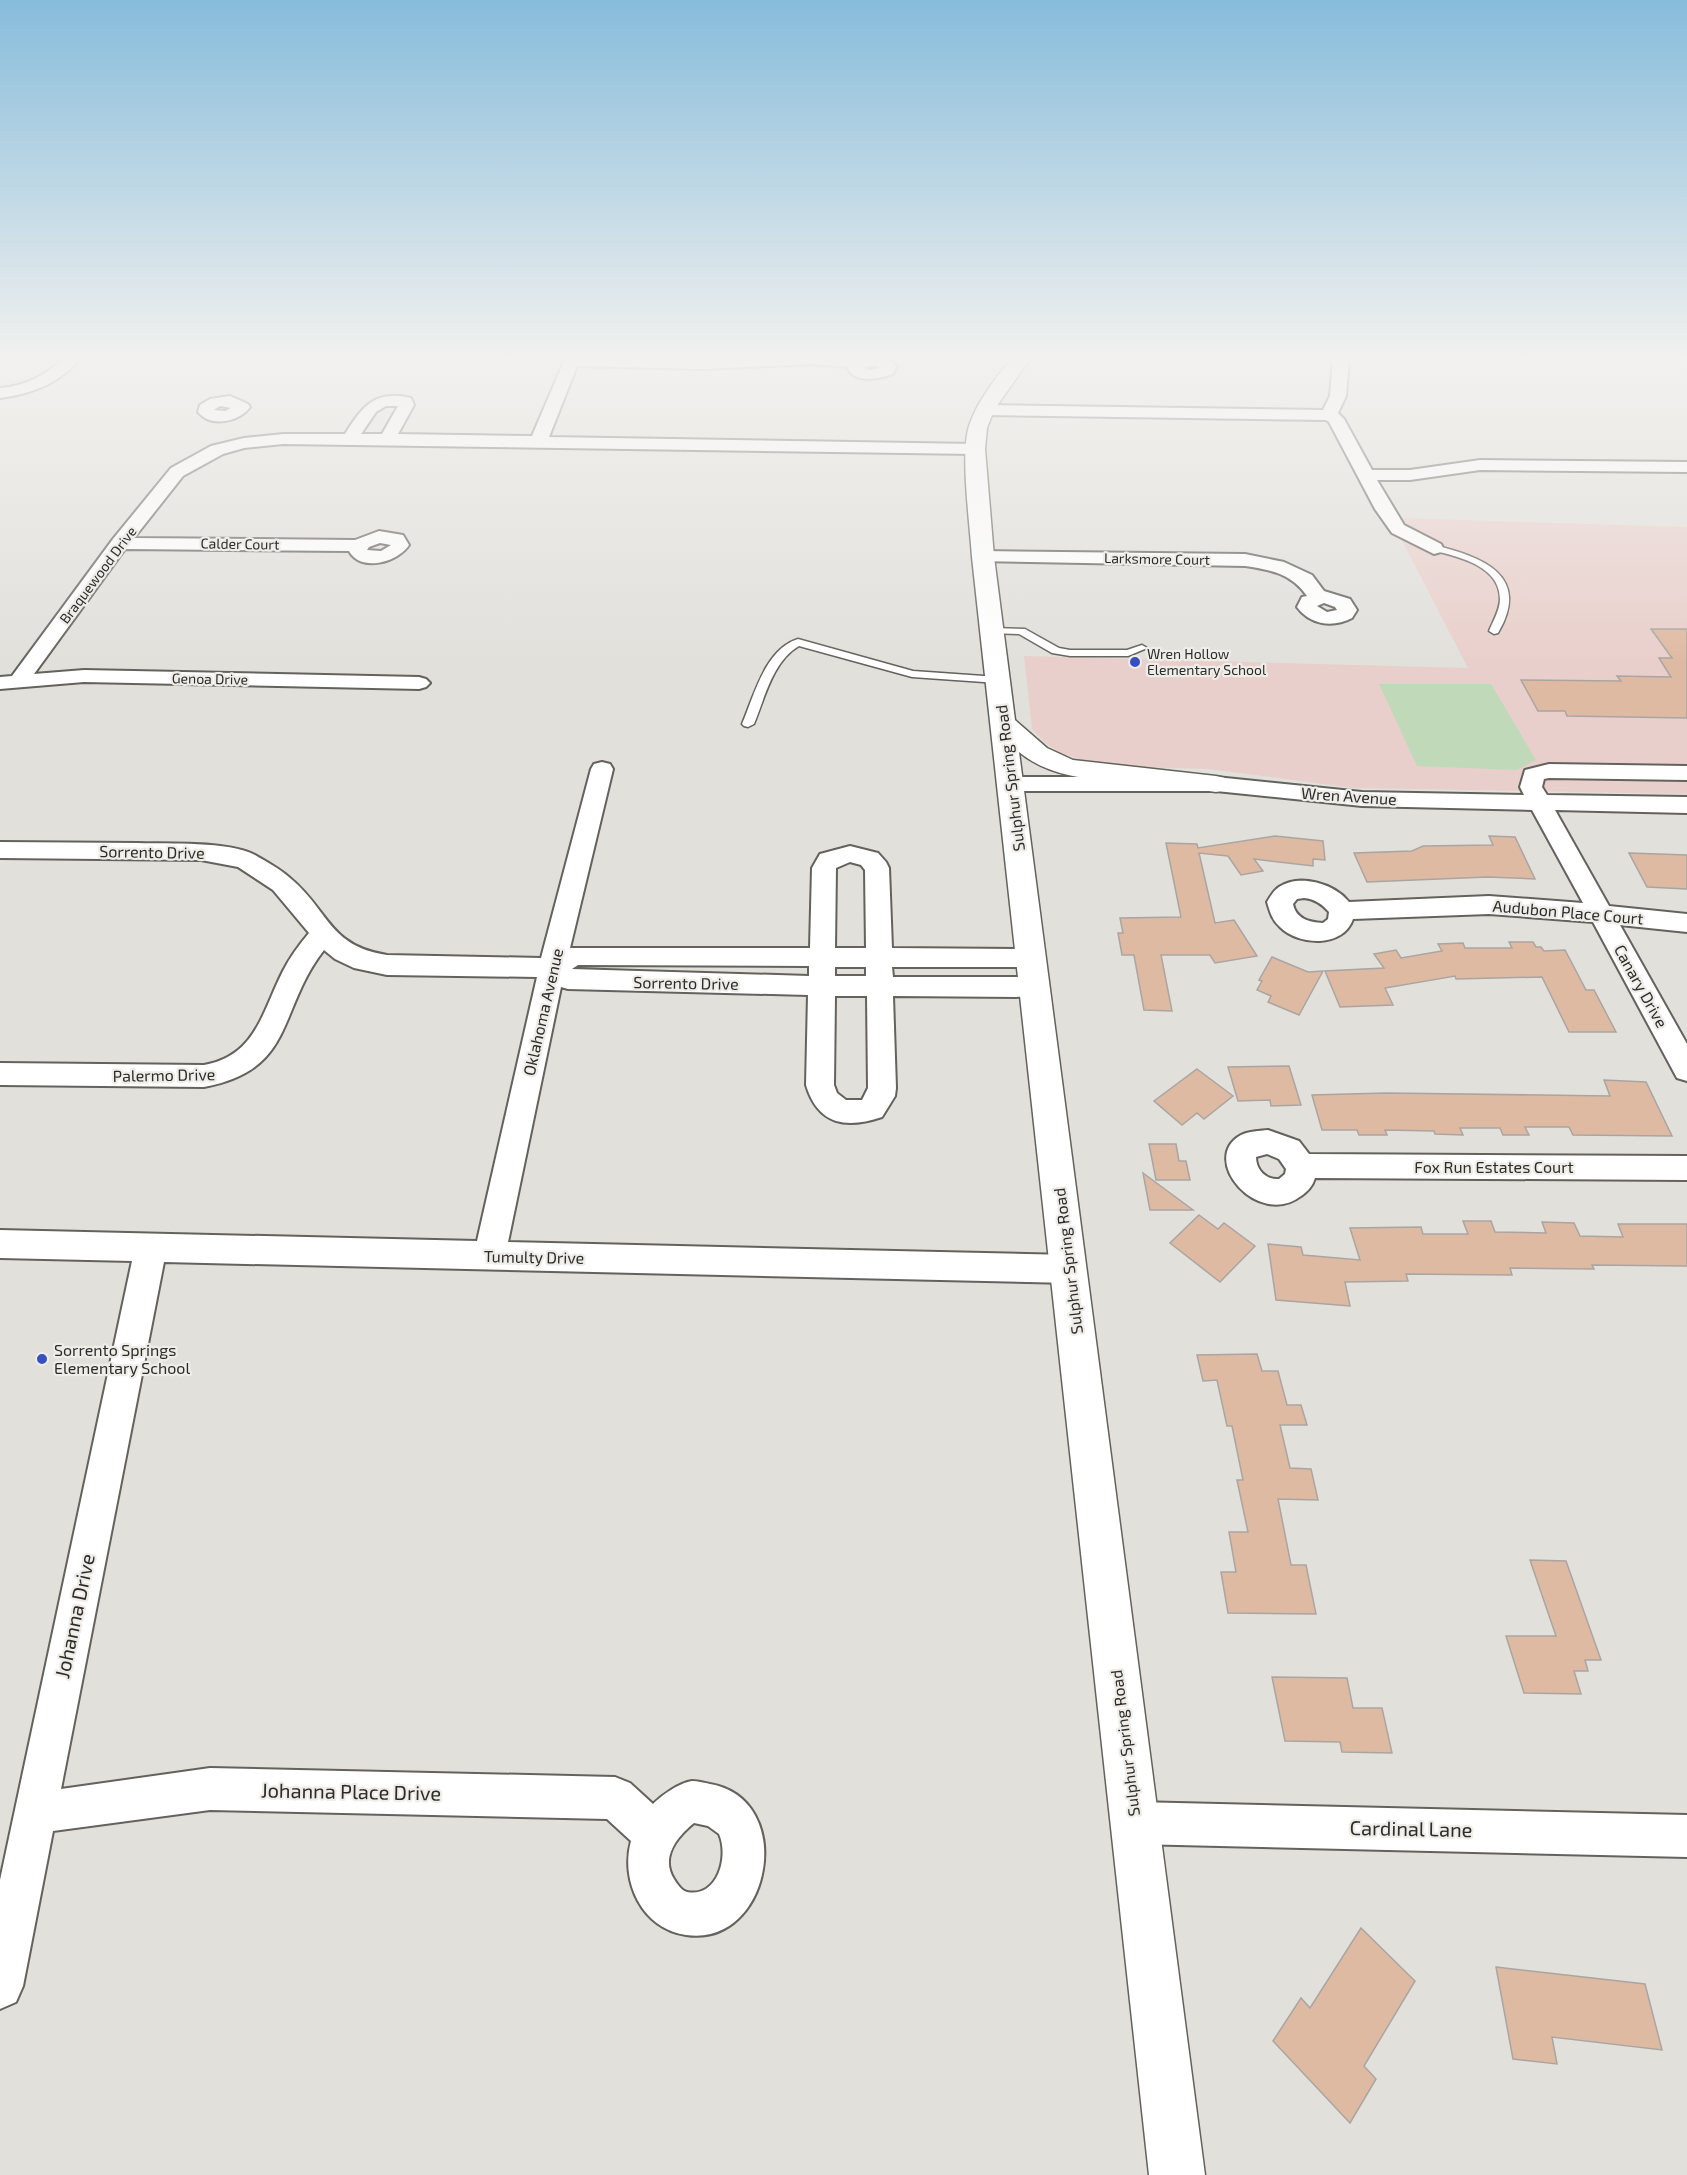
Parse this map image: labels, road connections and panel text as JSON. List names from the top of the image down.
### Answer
{
  "streets": {
    "main road": ["Sulphur Spring Road"],
    "street": [
      "Calder Court",
      "Larksmore Court",
      "Braquewood Drive",
      "Genoa Drive",
      "Wren Avenue",
      "Sorrento Drive",
      "Audubon Place Court",
      "Canary Drive",
      "Oklahoma Avenue",
      "Palermo Drive",
      "Fox Run Estates Court",
      "Tumulty Drive",
      "Johanna Drive",
      "Johanna Place Drive",
      "Cardinal Lane"
    ]
  },
  "crossings": [
    ["Calder Court", "Braquewood Drive"],
    ["Larksmore Court", "Sulphur Spring Road"],
    ["Braquewood Drive", "Genoa Drive"],
    ["Sulphur Spring Road", "Wren Avenue"],
    ["Sulphur Spring Road", "Sorrento Drive"],
    ["Sulphur Spring Road", "Tumulty Drive"],
    ["Sulphur Spring Road", "Cardinal Lane"],
    ["Wren Avenue", "Canary Drive"],
    ["Sorrento Drive", "Oklahoma Avenue"],
    ["Sorrento Drive", "Palermo Drive"],
    ["Audubon Place Court", "Canary Drive"],
    ["Oklahoma Avenue", "Tumulty Drive"],
    ["Tumulty Drive", "Johanna Drive"],
    ["Johanna Drive", "Johanna Place Drive"]
  ],
  "places": ["Wren Hollow Elementary School", "Sorrento Springs Elementary School"]
}
